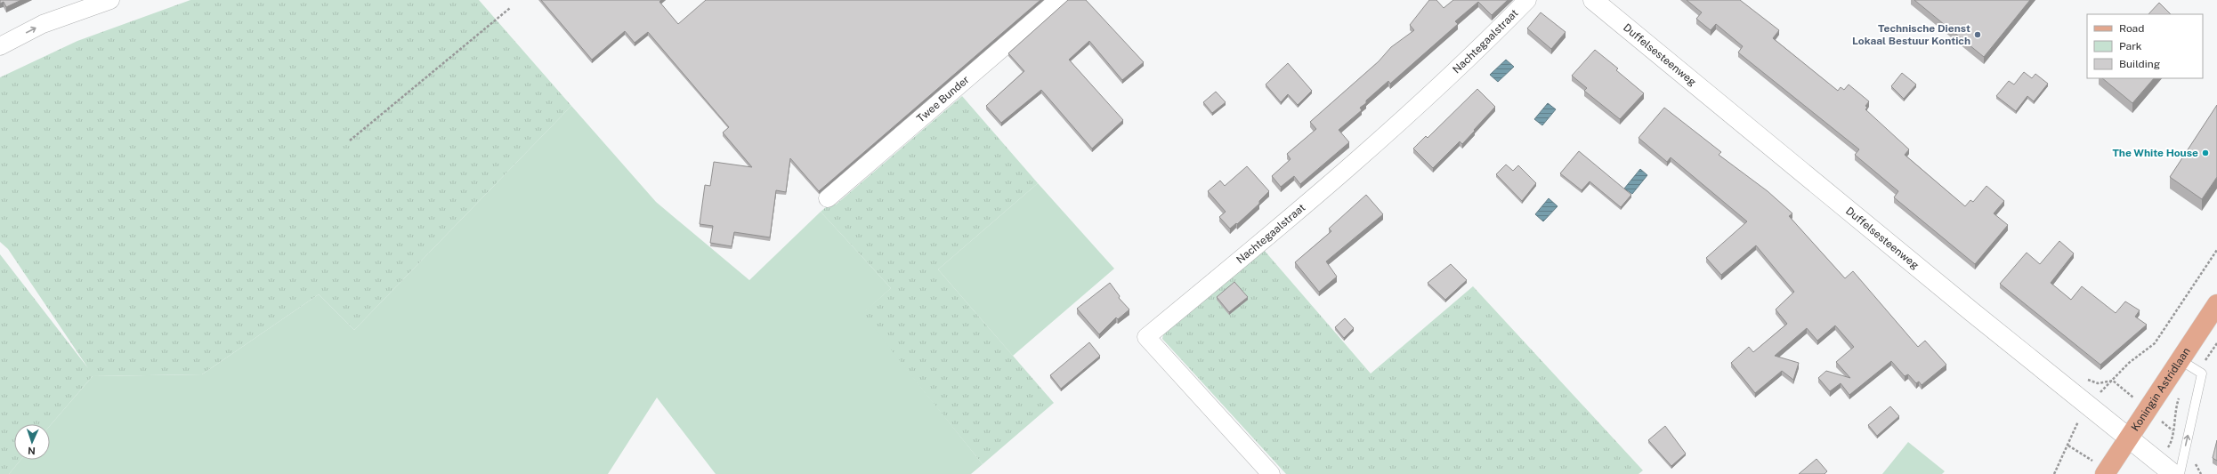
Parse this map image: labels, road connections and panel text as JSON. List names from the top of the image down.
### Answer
{
  "streets": {
    "main road": ["Koningin Astridlaan"],
    "street": ["Nachtegaalstraat", "Duffelsesteenweg", "Twee Bunder"]
  },
  "crossings": [
    ["Duffelsesteenweg", "Koningin Astridlaan"]
  ],
  "places": ["Technische Dienst Lokaal Bestuur Kontich", "The White House"],
  "legend": ["Road", "Park", "Building"],
  "north": "bottom"
}
